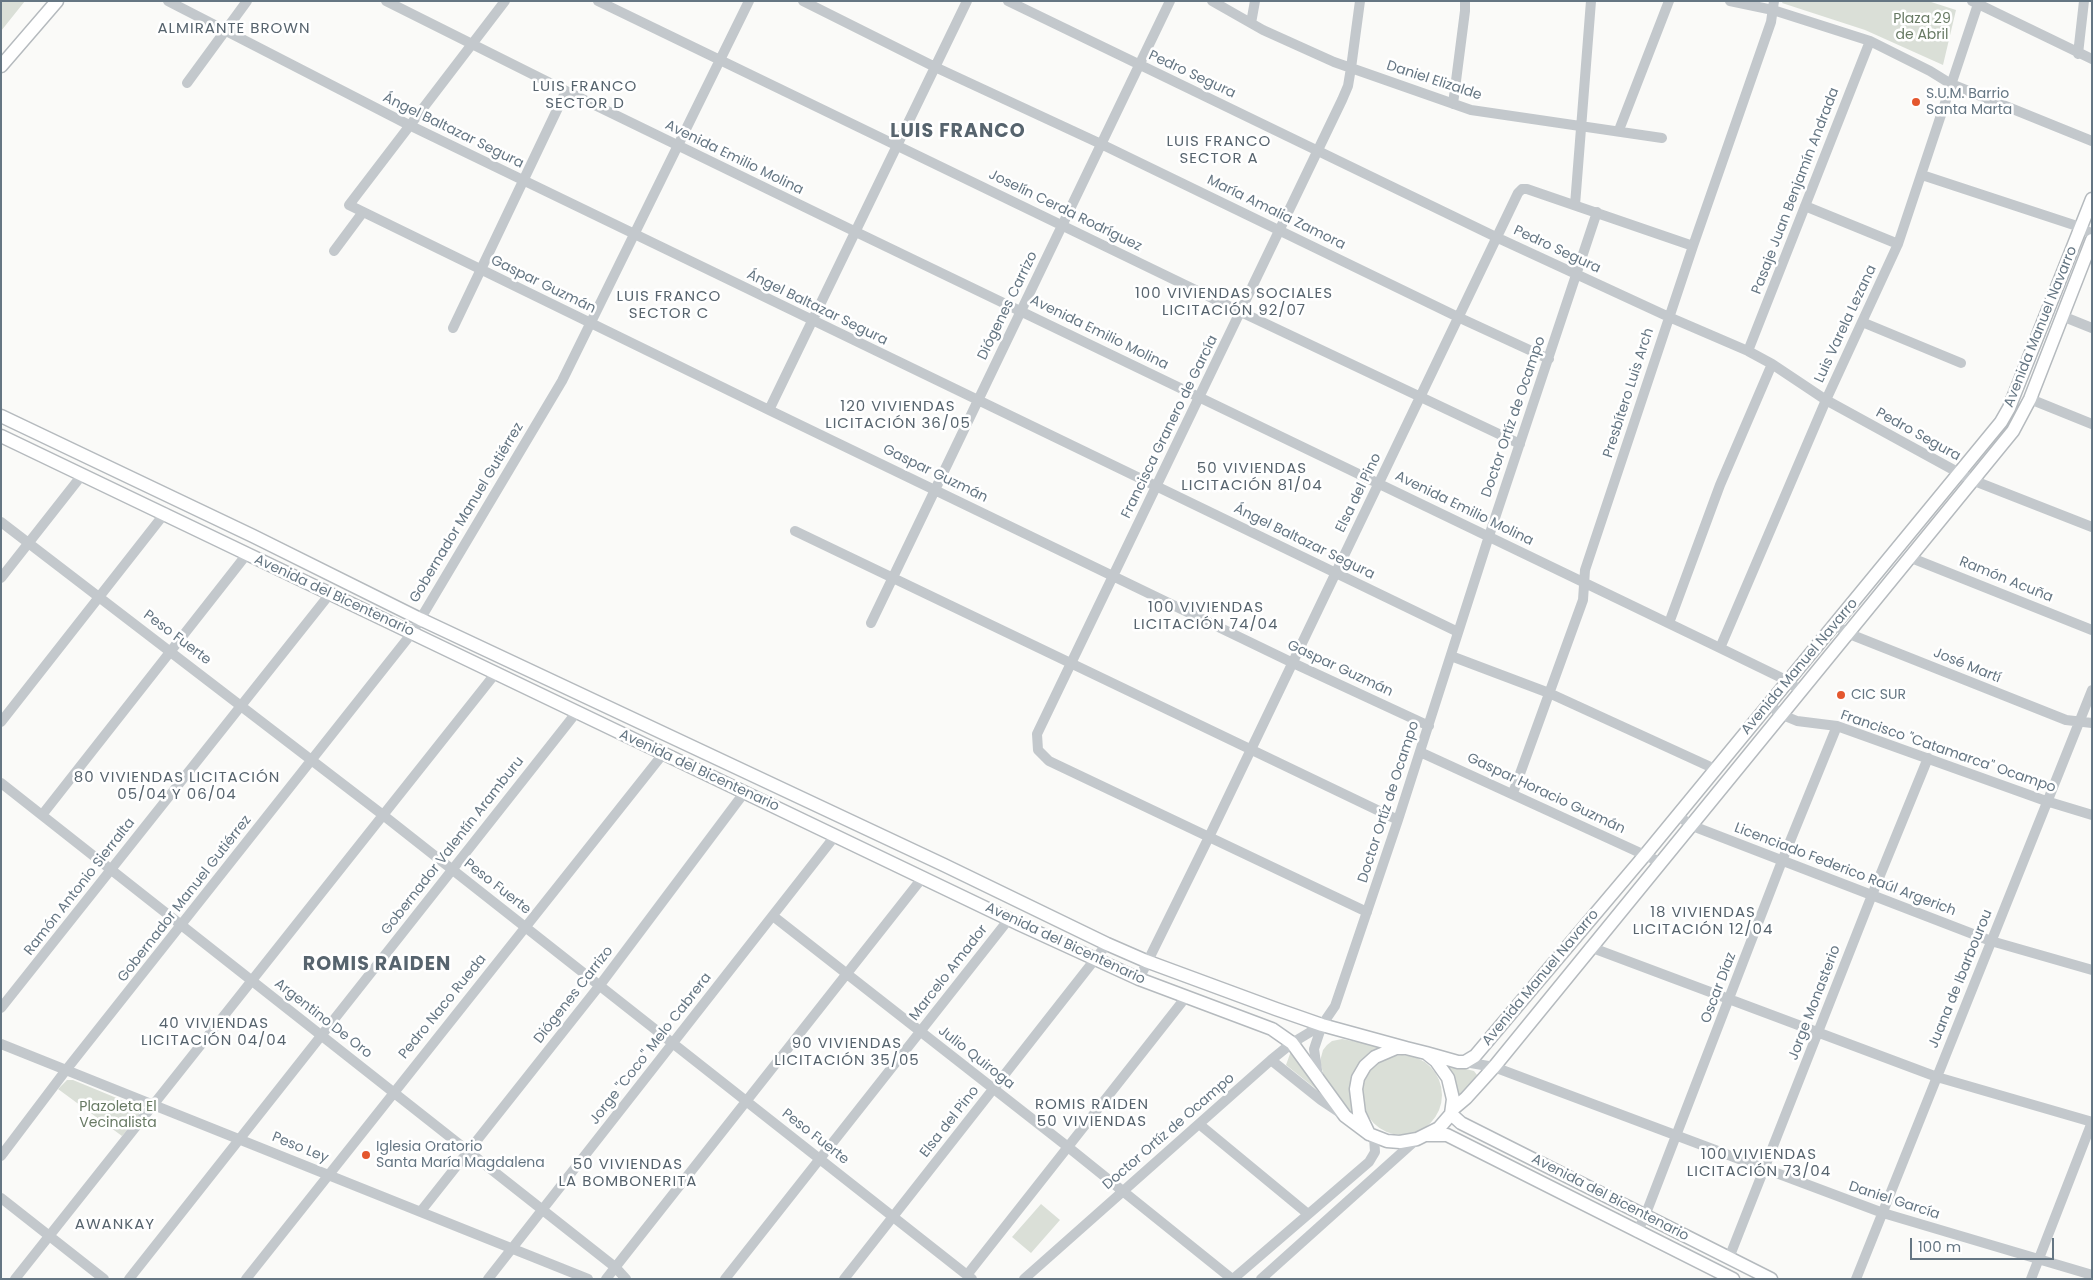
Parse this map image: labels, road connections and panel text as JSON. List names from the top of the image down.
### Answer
{
  "streets": {
    "main road": ["Avenida Manuel Navarro", "Avenida del Bicentenario"],
    "street": [
      "Pedro Segura",
      "Daniel Elizalde",
      "Ángel Baltazar Segura",
      "Avenida Emilio Molina",
      "Pasaje Juan Benjamín Andrada",
      "Joselín Cerda Rodríguez",
      "María Amalia Zamora",
      "Gaspar Guzmán",
      "Diógenes Carrizo",
      "Luis Varela Lezana",
      "Presbítero Luis Arch",
      "Doctor Ortíz de Ocampo",
      "Francisca Granero de García",
      "Elsa del Pino",
      "Gobernador Manuel Gutiérrez",
      "Ramón Acuña",
      "Peso Fuerte",
      "José Martí",
      "Francisco \"Catamarca\" Ocampo",
      "Gaspar Horacio Guzmán",
      "Gobernador Valentín Aramburu",
      "Licenciado Federico Raúl Argerich",
      "Ramón Antonio Sierralta",
      "Marcelo Amador",
      "Juana de Ibarbourou",
      "Oscar Díaz",
      "Jorge Monasterio",
      "Pedro Naco Rueda",
      "Argentino De Oro",
      "Jorge \"Coco\" Melo Cabrera",
      "Julio Quiroga",
      "Peso Ley",
      "Daniel García"
    ]
  },
  "crossings": [
    ["Pedro Segura", "Pasaje Juan Benjamín Andrada"],
    ["Pedro Segura", "Diógenes Carrizo"],
    ["Pedro Segura", "Luis Varela Lezana"],
    ["Pedro Segura", "Avenida Manuel Navarro"],
    ["Pedro Segura", "Presbítero Luis Arch"],
    ["Pedro Segura", "Doctor Ortíz de Ocampo"],
    ["Pedro Segura", "Francisca Granero de García"],
    ["Pedro Segura", "Elsa del Pino"],
    ["Daniel Elizalde", "Francisca Granero de García"],
    ["Ángel Baltazar Segura", "Gaspar Guzmán"],
    ["Ángel Baltazar Segura", "Diógenes Carrizo"],
    ["Ángel Baltazar Segura", "Doctor Ortíz de Ocampo"],
    ["Ángel Baltazar Segura", "Francisca Granero de García"],
    ["Ángel Baltazar Segura", "Elsa del Pino"],
    ["Ángel Baltazar Segura", "Gobernador Manuel Gutiérrez"],
    ["Avenida Emilio Molina", "Diógenes Carrizo"],
    ["Avenida Emilio Molina", "Luis Varela Lezana"],
    ["Avenida Emilio Molina", "Avenida Manuel Navarro"],
    ["Avenida Emilio Molina", "Presbítero Luis Arch"],
    ["Avenida Emilio Molina", "Doctor Ortíz de Ocampo"],
    ["Avenida Emilio Molina", "Francisca Granero de García"],
    ["Avenida Emilio Molina", "Elsa del Pino"],
    ["Avenida Emilio Molina", "Gobernador Manuel Gutiérrez"],
    ["Joselín Cerda Rodríguez", "Diógenes Carrizo"],
    ["Joselín Cerda Rodríguez", "Doctor Ortíz de Ocampo"],
    ["Joselín Cerda Rodríguez", "Francisca Granero de García"],
    ["Joselín Cerda Rodríguez", "Elsa del Pino"],
    ["Joselín Cerda Rodríguez", "Gobernador Manuel Gutiérrez"],
    ["María Amalia Zamora", "Diógenes Carrizo"],
    ["María Amalia Zamora", "Doctor Ortíz de Ocampo"],
    ["María Amalia Zamora", "Francisca Granero de García"],
    ["María Amalia Zamora", "Elsa del Pino"],
    ["Gaspar Guzmán", "Diógenes Carrizo"],
    ["Gaspar Guzmán", "Doctor Ortíz de Ocampo"],
    ["Gaspar Guzmán", "Francisca Granero de García"],
    ["Gaspar Guzmán", "Elsa del Pino"],
    ["Gaspar Guzmán", "Gobernador Manuel Gutiérrez"],
    ["Diógenes Carrizo", "Avenida del Bicentenario"],
    ["Diógenes Carrizo", "Peso Fuerte"],
    ["Diógenes Carrizo", "Argentino De Oro"],
    ["Diógenes Carrizo", "Peso Ley"],
    ["Avenida Manuel Navarro", "Ramón Acuña"],
    ["Avenida Manuel Navarro", "Avenida del Bicentenario"],
    ["Avenida Manuel Navarro", "José Martí"],
    ["Avenida Manuel Navarro", "Francisco \"Catamarca\" Ocampo"],
    ["Avenida Manuel Navarro", "Gaspar Horacio Guzmán"],
    ["Avenida Manuel Navarro", "Licenciado Federico Raúl Argerich"],
    ["Avenida Manuel Navarro", "Daniel García"],
    ["Presbítero Luis Arch", "Gaspar Horacio Guzmán"],
    ["Doctor Ortíz de Ocampo", "Avenida del Bicentenario"],
    ["Doctor Ortíz de Ocampo", "Gaspar Horacio Guzmán"],
    ["Doctor Ortíz de Ocampo", "Julio Quiroga"],
    ["Francisca Granero de García", "Elsa del Pino"],
    ["Elsa del Pino", "Avenida del Bicentenario"],
    ["Elsa del Pino", "Peso Fuerte"],
    ["Elsa del Pino", "Julio Quiroga"],
    ["Gobernador Manuel Gutiérrez", "Avenida del Bicentenario"],
    ["Gobernador Manuel Gutiérrez", "Peso Fuerte"],
    ["Gobernador Manuel Gutiérrez", "Argentino De Oro"],
    ["Gobernador Manuel Gutiérrez", "Peso Ley"],
    ["Avenida del Bicentenario", "Gobernador Valentín Aramburu"],
    ["Avenida del Bicentenario", "Ramón Antonio Sierralta"],
    ["Avenida del Bicentenario", "Marcelo Amador"],
    ["Avenida del Bicentenario", "Oscar Díaz"],
    ["Avenida del Bicentenario", "Jorge Monasterio"],
    ["Avenida del Bicentenario", "Pedro Naco Rueda"],
    ["Avenida del Bicentenario", "Jorge \"Coco\" Melo Cabrera"],
    ["Peso Fuerte", "Gobernador Valentín Aramburu"],
    ["Peso Fuerte", "Ramón Antonio Sierralta"],
    ["Peso Fuerte", "Marcelo Amador"],
    ["Peso Fuerte", "Pedro Naco Rueda"],
    ["Peso Fuerte", "Jorge \"Coco\" Melo Cabrera"],
    ["José Martí", "Juana de Ibarbourou"],
    ["Francisco \"Catamarca\" Ocampo", "Juana de Ibarbourou"],
    ["Francisco \"Catamarca\" Ocampo", "Oscar Díaz"],
    ["Francisco \"Catamarca\" Ocampo", "Jorge Monasterio"],
    ["Gobernador Valentín Aramburu", "Argentino De Oro"],
    ["Gobernador Valentín Aramburu", "Peso Ley"],
    ["Licenciado Federico Raúl Argerich", "Juana de Ibarbourou"],
    ["Licenciado Federico Raúl Argerich", "Oscar Díaz"],
    ["Licenciado Federico Raúl Argerich", "Jorge Monasterio"],
    ["Ramón Antonio Sierralta", "Argentino De Oro"],
    ["Marcelo Amador", "Julio Quiroga"],
    ["Juana de Ibarbourou", "Daniel García"],
    ["Oscar Díaz", "Daniel García"],
    ["Jorge Monasterio", "Daniel García"],
    ["Pedro Naco Rueda", "Argentino De Oro"],
    ["Pedro Naco Rueda", "Peso Ley"],
    ["Argentino De Oro", "Jorge \"Coco\" Melo Cabrera"],
    ["Jorge \"Coco\" Melo Cabrera", "Julio Quiroga"],
    ["Jorge \"Coco\" Melo Cabrera", "Peso Ley"]
  ],
  "districts": [
    "ALMIRANTE BROWN",
    "LUIS FRANCO SECTOR D",
    "LUIS FRANCO",
    "LUIS FRANCO SECTOR A",
    "100 VIVIENDAS SOCIALES LICITACIÓN 92/07",
    "LUIS FRANCO SECTOR C",
    "120 VIVIENDAS LICITACIÓN 36/05",
    "50 VIVIENDAS LICITACIÓN 81/04",
    "100 VIVIENDAS LICITACIÓN 74/04",
    "80 VIVIENDAS LICITACIÓN 05/04 Y 06/04",
    "18 VIVIENDAS LICITACIÓN 12/04",
    "ROMIS RAIDEN",
    "40 VIVIENDAS LICITACIÓN 04/04",
    "90 VIVIENDAS LICITACIÓN 35/05",
    "ROMIS RAIDEN 50 VIVIENDAS",
    "100 VIVIENDAS LICITACIÓN 73/04",
    "50 VIVIENDAS LA BOMBONERITA",
    "AWANKAY"
  ],
  "parks": ["Plaza 29 de Abril", "Plazoleta El Vecinalista"],
  "places": ["S.U.M. Barrio Santa Marta", "CIC SUR", "Iglesia Oratorio Santa María Magdalena"],
  "scale_bar": "100 m"
}
